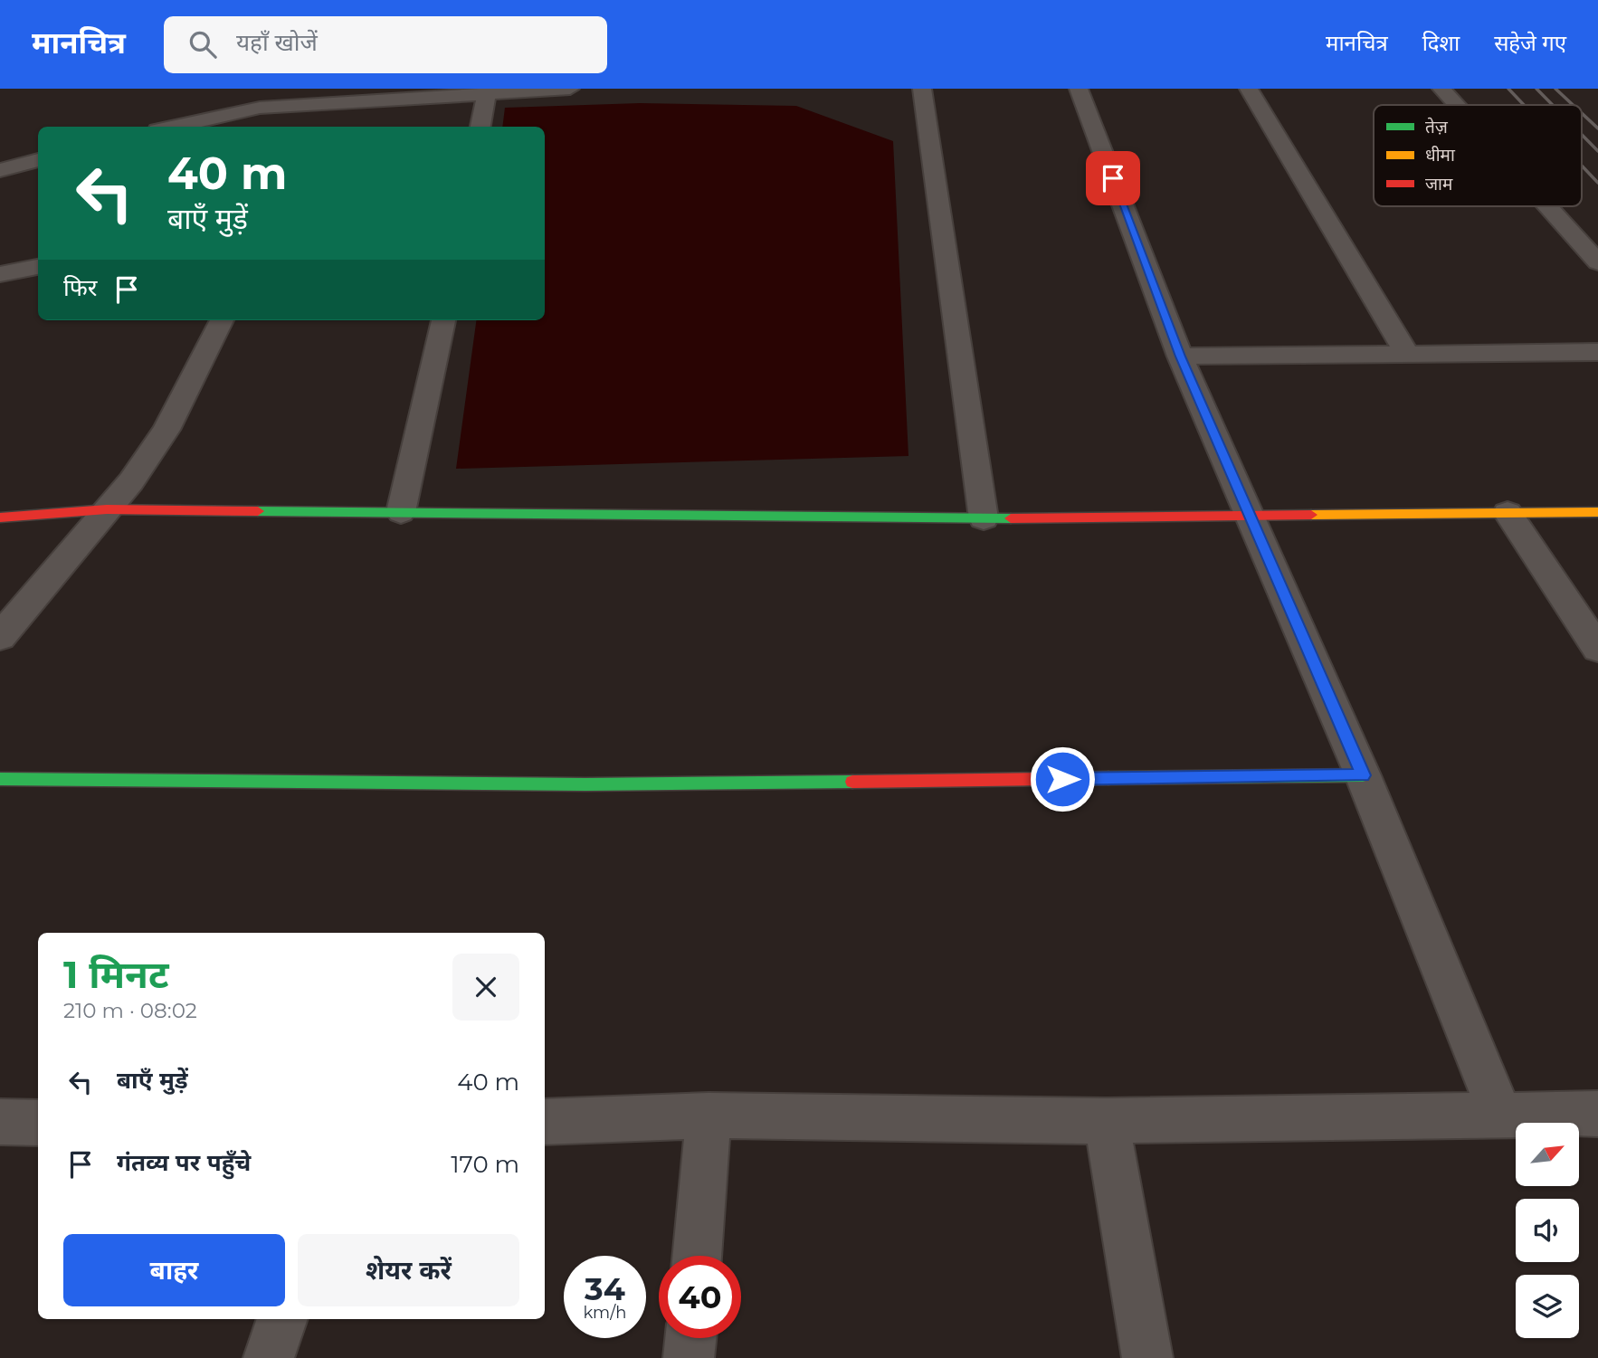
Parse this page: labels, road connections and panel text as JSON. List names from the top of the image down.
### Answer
{
  "legend": ["तेज़", "धीमा", "जाम"],
  "north": "top right",
  "page": {
    "header": "मानचित्र",
    "search": "यहाँ खोजें",
    "nav": ["मानचित्र", "दिशा", "सहेजे गए"],
    "turn": ["40 m", "बाएँ मुड़ें"],
    "then": "फिर",
    "heading": ["1 मिनट", "210 m · 08:02"],
    "list": [
      {
        "name": "बाएँ मुड़ें",
        "value": "40 m"
      },
      {
        "name": "गंतव्य पर पहुँचे",
        "value": "170 m"
      }
    ],
    "buttons": ["बाहर", "शेयर करें"],
    "speed": "34 km/h",
    "limit": "40"
  }
}
